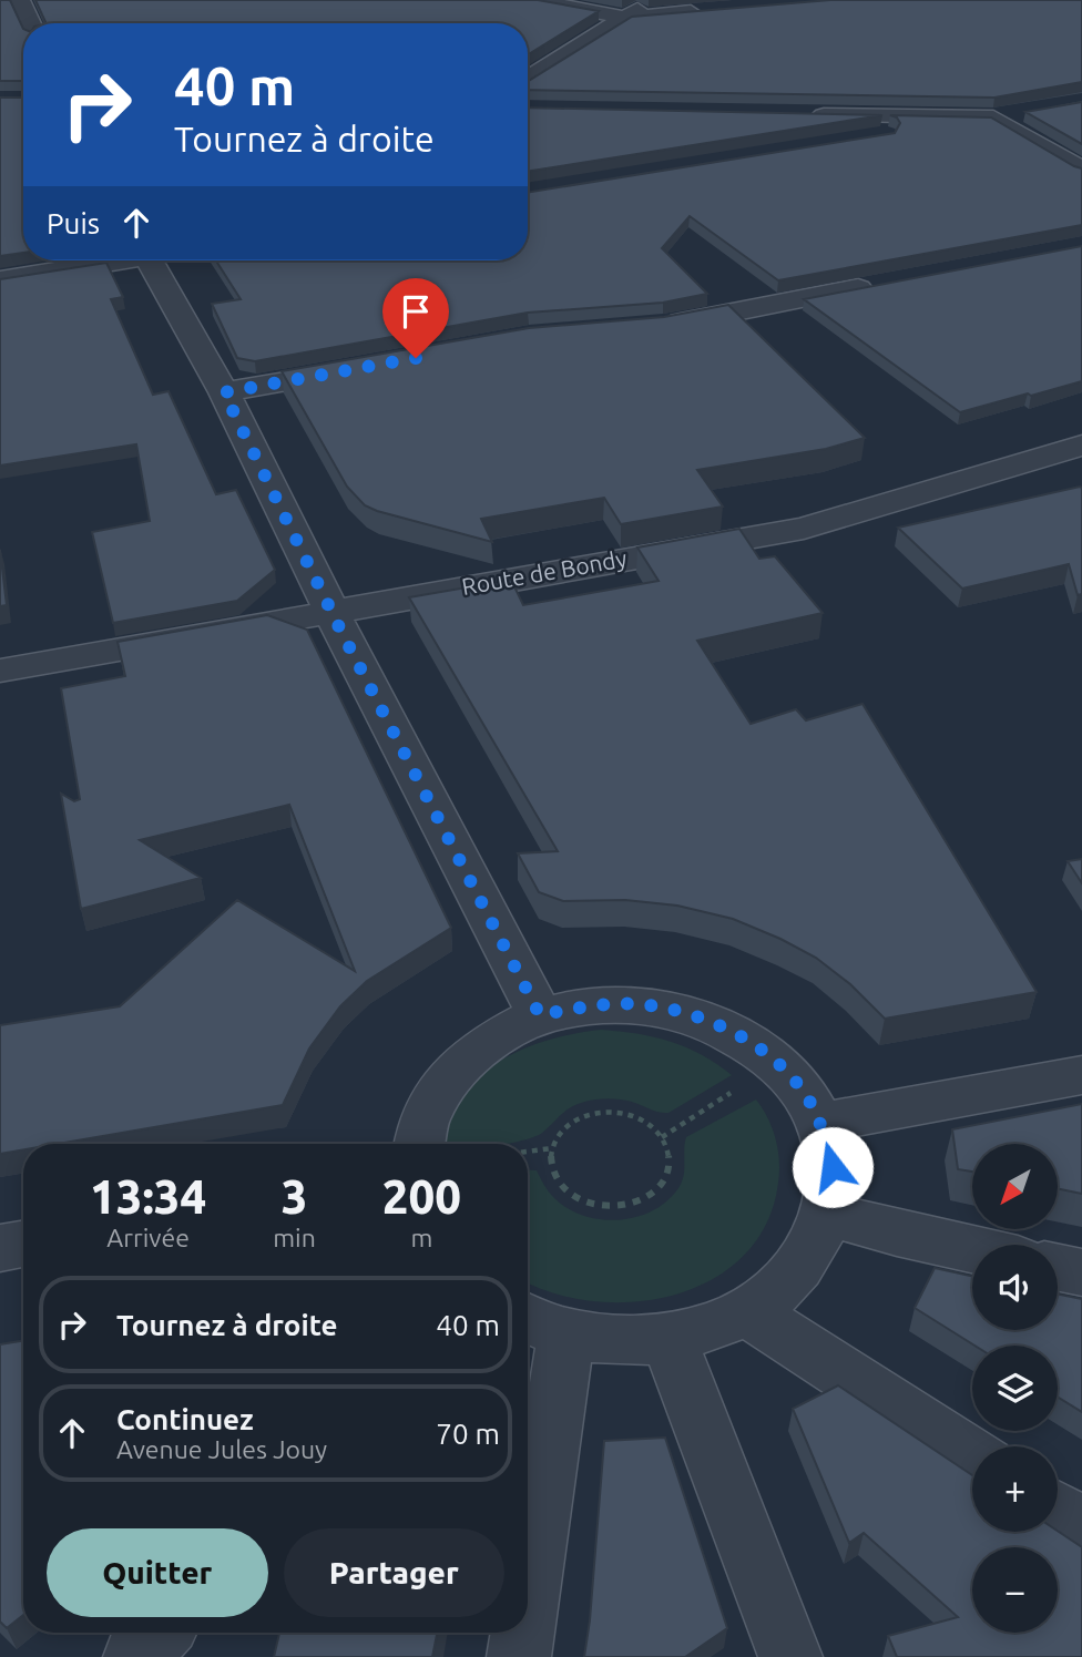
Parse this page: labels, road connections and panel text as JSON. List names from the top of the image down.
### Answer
{
  "streets": {
    "street": ["Route de Bondy"]
  },
  "north": "bottom left",
  "page": {
    "turn": ["40 m", "Tournez à droite"],
    "then": "Puis",
    "map_buttons": ["+", "−"],
    "eta": [
      "13:34",
      "Arrivée",
      "3",
      "min",
      "200",
      "m"
    ],
    "list": [
      {
        "name": "Tournez à droite",
        "value": "40 m"
      },
      {
        "name": "Continuez",
        "note": "Avenue Jules Jouy",
        "value": "70 m"
      }
    ],
    "buttons": ["Quitter", "Partager"]
  }
}
